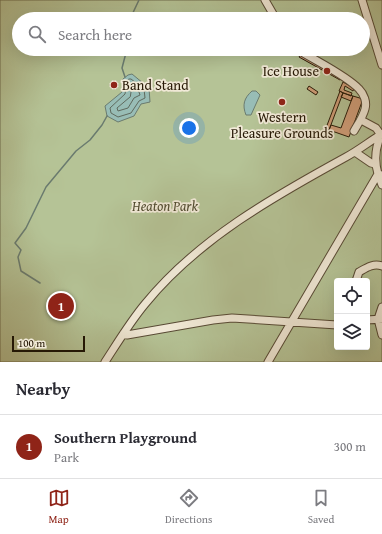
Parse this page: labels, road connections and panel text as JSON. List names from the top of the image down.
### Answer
{
  "parks": ["Heaton Park"],
  "places": ["Ice House", "Band Stand", "Western Pleasure Grounds"],
  "scale_bar": "100 m",
  "page": {
    "search": "Search here",
    "pins": "1",
    "scale": "100 m",
    "heading": "Nearby",
    "list": [
      {
        "mark": "1",
        "name": "Southern Playground",
        "note": "Park",
        "value": "300 m"
      }
    ],
    "nav": ["Map", "Directions", "Saved"]
  }
}
